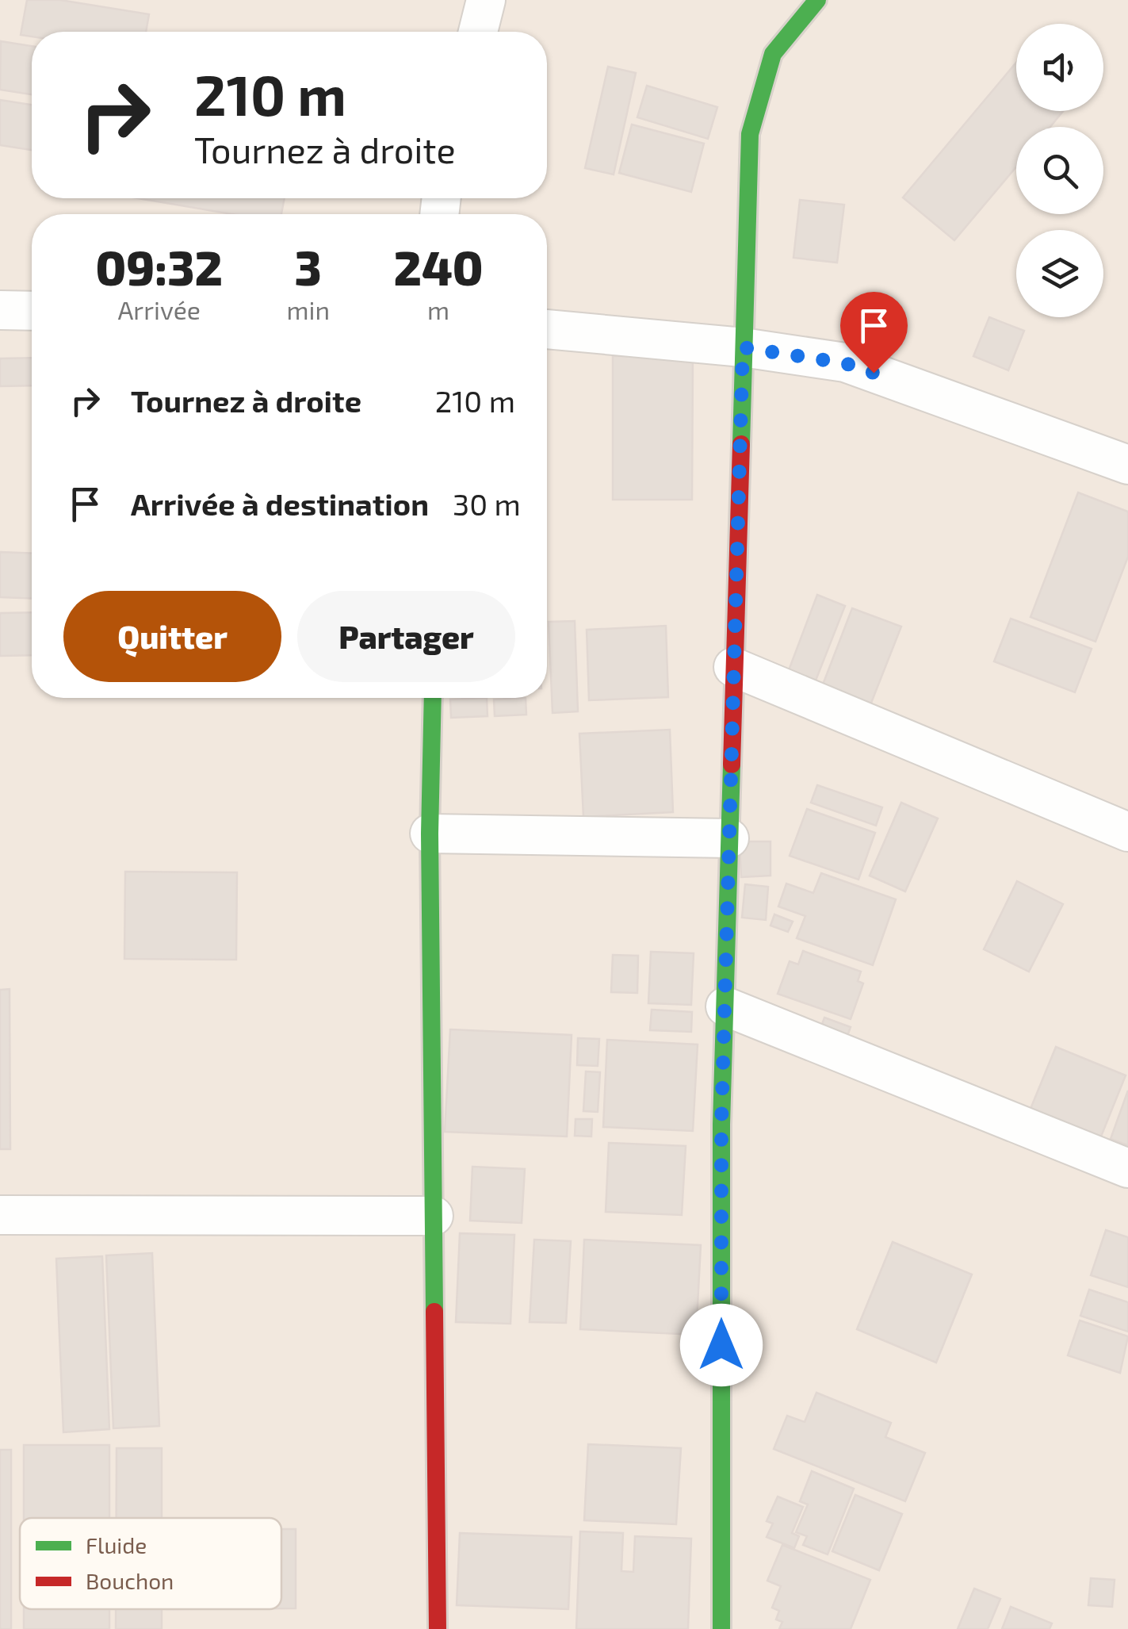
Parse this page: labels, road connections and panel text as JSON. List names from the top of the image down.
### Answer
{
  "legend": ["Fluide", "Bouchon"],
  "page": {
    "turn": ["210 m", "Tournez à droite"],
    "eta": [
      "09:32",
      "Arrivée",
      "3",
      "min",
      "240",
      "m"
    ],
    "list": [
      {
        "name": "Tournez à droite",
        "value": "210 m"
      },
      {
        "name": "Arrivée à destination",
        "value": "30 m"
      }
    ],
    "buttons": ["Quitter", "Partager"]
  }
}
